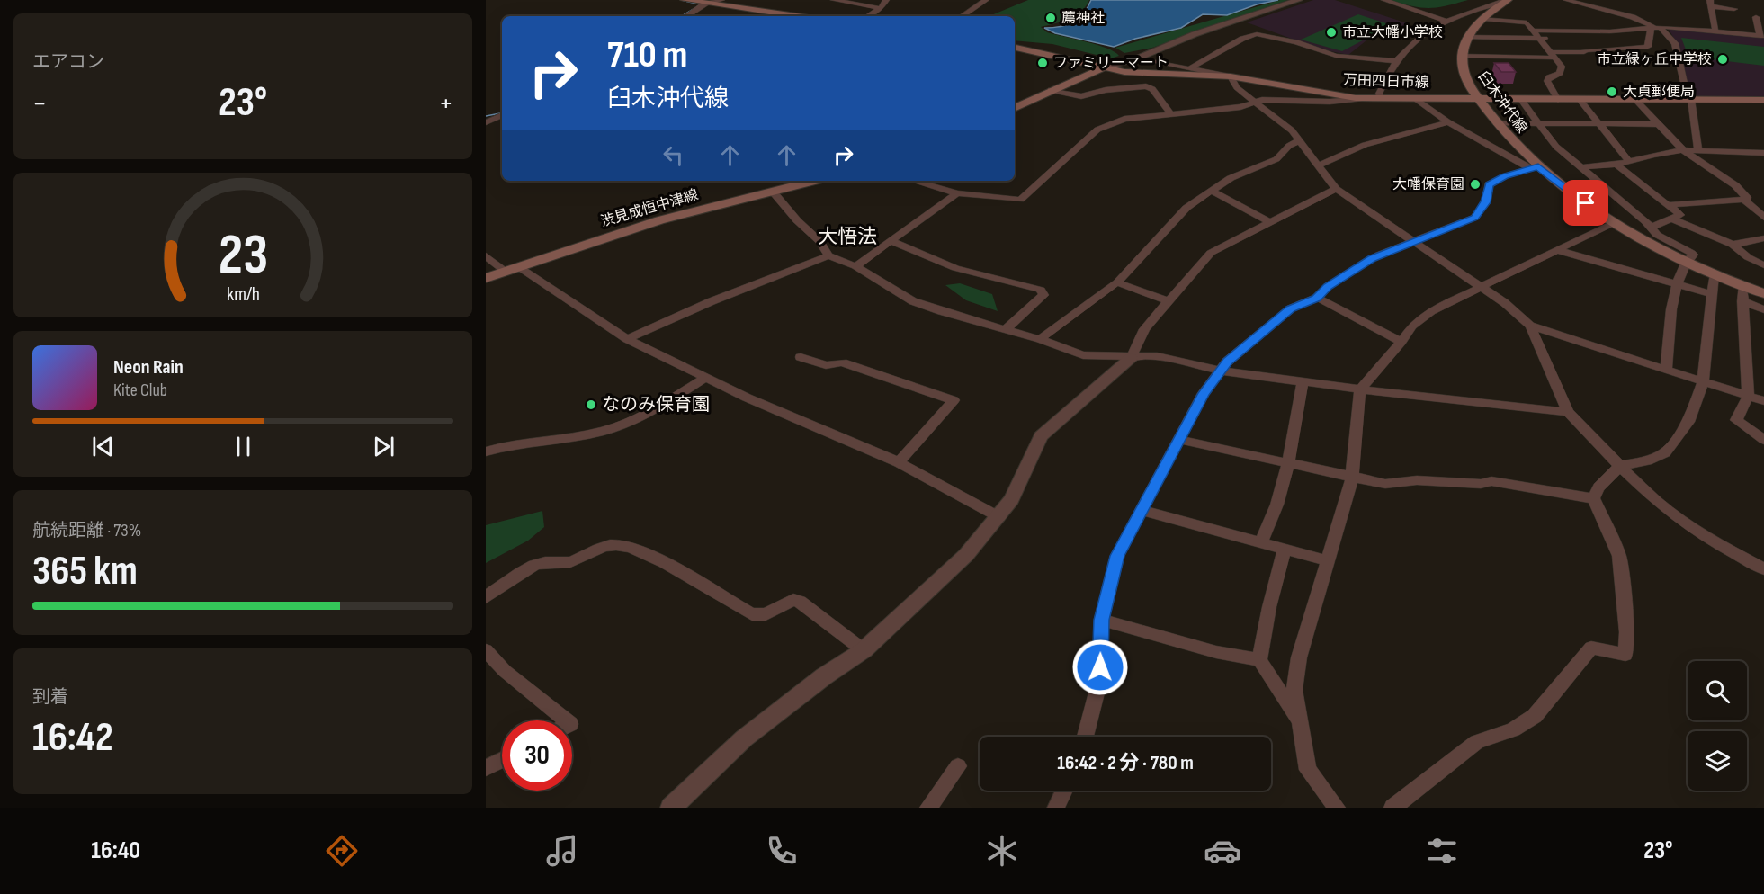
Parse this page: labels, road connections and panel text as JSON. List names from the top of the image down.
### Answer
{
  "streets": {
    "main road": ["万田四日市線", "臼木沖代線", "渋見成恒中津線"]
  },
  "crossings": [
    ["万田四日市線", "臼木沖代線"]
  ],
  "districts": ["大悟法"],
  "places": [
    "薦神社",
    "市立大幡小学校",
    "市立緑ヶ丘中学校",
    "ファミリーマート",
    "大貞郵便局",
    "大幡保育園",
    "なのみ保育園"
  ],
  "page": {
    "tile": [
      "エアコン",
      ["航続距離 · 73%", "365 km"],
      ["到着", "16:42"]
    ],
    "turn": ["710 m", "臼木沖代線"],
    "heat": ["−", "23°", "+"],
    "song": ["Neon Rain", "Kite Club"],
    "limit": "30",
    "trip": "16:42 · 2 分 · 780 m",
    "tabs": ["16:40", "23°"],
    "gauge": ["23", "km/h"]
  }
}
